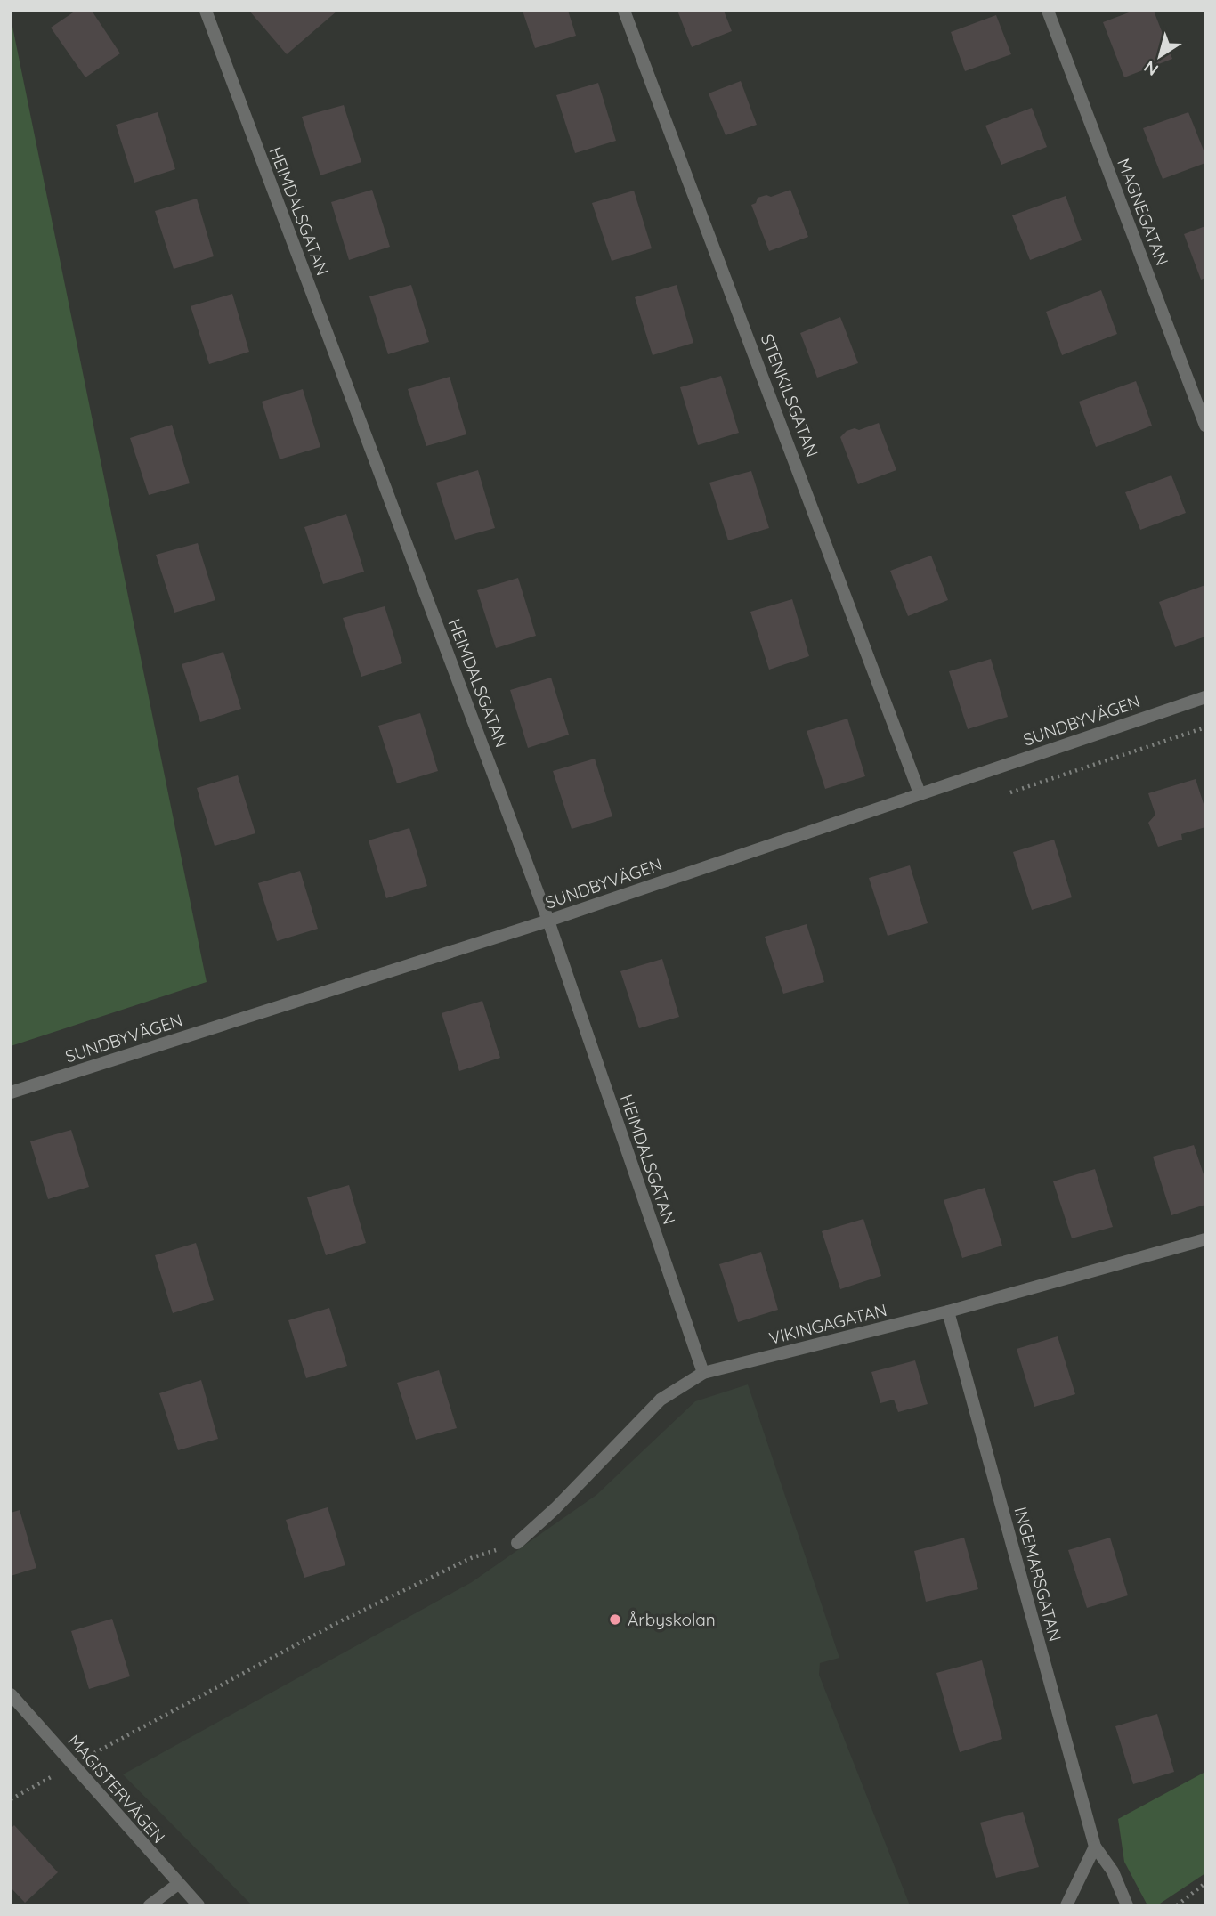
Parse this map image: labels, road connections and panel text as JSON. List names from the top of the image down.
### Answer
{
  "streets": {
    "street": [
      "HEIMDALSGATAN",
      "MAGNEGATAN",
      "STENKILSGATAN",
      "SUNDBYVÄGEN",
      "VIKINGAGATAN",
      "INGEMARSGATAN",
      "MAGISTERVÄGEN"
    ]
  },
  "crossings": [
    ["HEIMDALSGATAN", "SUNDBYVÄGEN"],
    ["HEIMDALSGATAN", "VIKINGAGATAN"],
    ["STENKILSGATAN", "SUNDBYVÄGEN"],
    ["VIKINGAGATAN", "INGEMARSGATAN"]
  ],
  "places": ["Årbyskolan"],
  "north": "bottom left"
}
